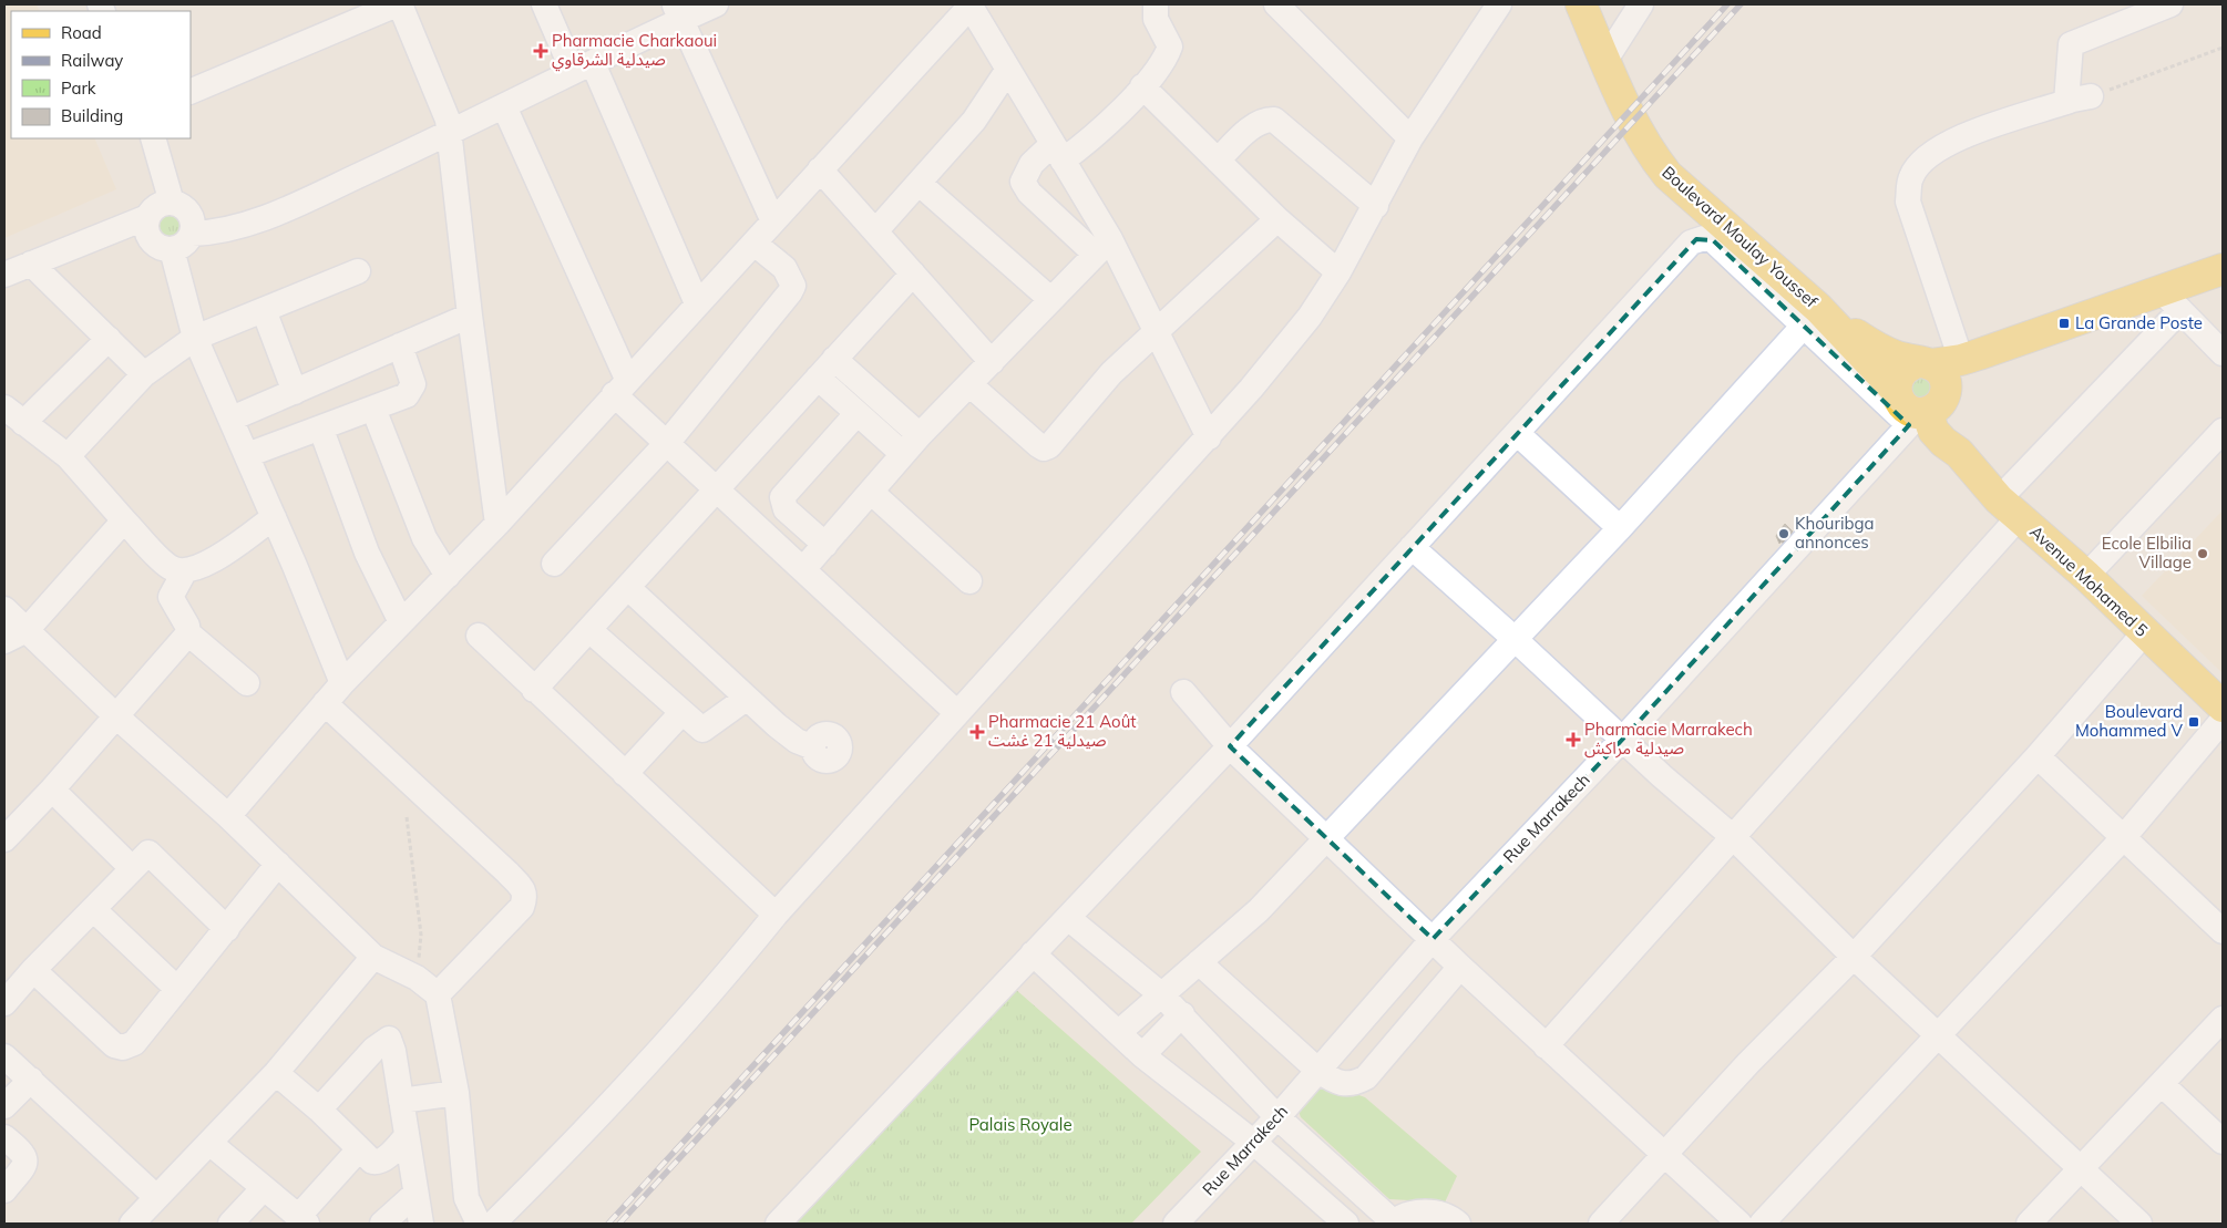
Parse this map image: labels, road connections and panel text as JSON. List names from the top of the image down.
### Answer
{
  "streets": {
    "main road": ["Boulevard Moulay Youssef", "Avenue Mohamed 5"],
    "street": ["Rue Marrakech"]
  },
  "crossings": [
    ["Avenue Mohamed 5", "Rue Marrakech"]
  ],
  "parks": ["Palais Royale"],
  "places": {
    "health": ["Pharmacie Charkaoui صيدلية الشرقاوي", "Pharmacie 21 Août صيدلية 21 غشت", "Pharmacie Marrakech صيدلية مراكش"],
    "transit": ["La Grande Poste", "Boulevard Mohammed V"],
    "other": ["Khouribga annonces", "Ecole Elbilia Village"]
  },
  "legend": [
    "Road",
    "Railway",
    "Park",
    "Building"
  ]
}
